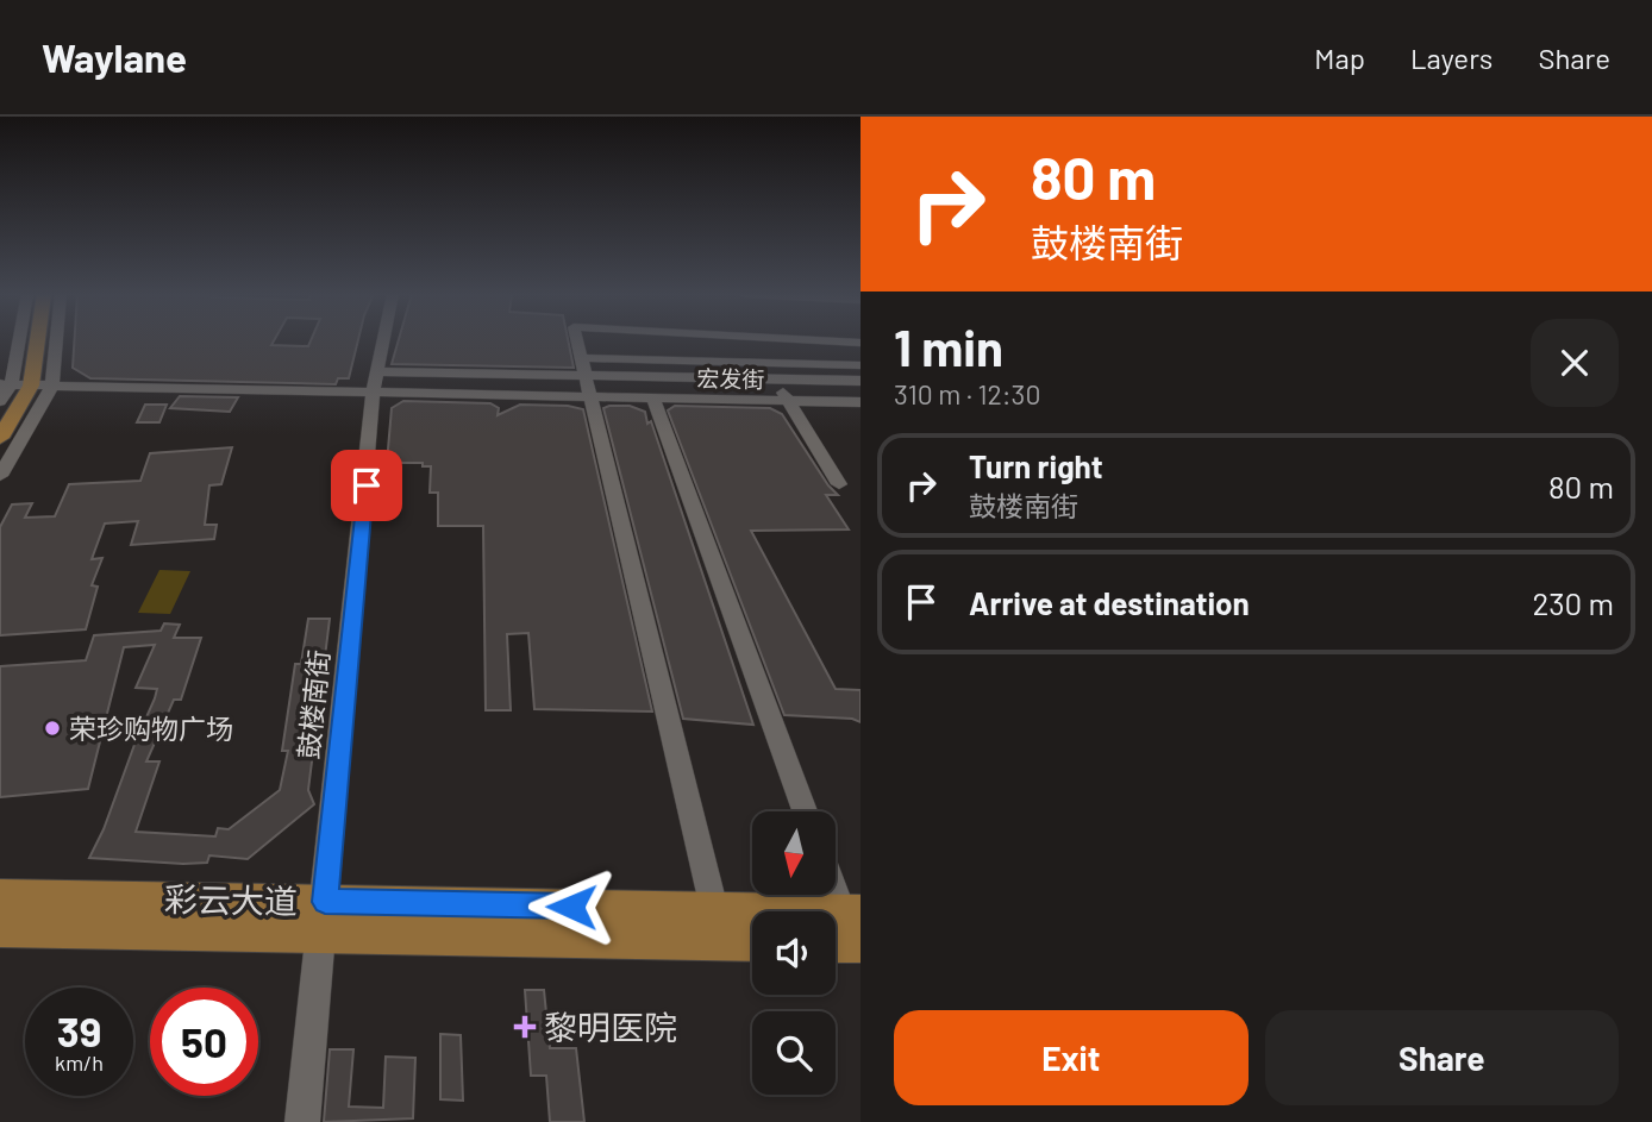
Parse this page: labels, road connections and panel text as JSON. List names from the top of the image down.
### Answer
{
  "streets": {
    "main road": ["彩云大道"],
    "street": ["宏发街", "鼓楼南街"]
  },
  "crossings": [
    ["宏发街", "鼓楼南街"],
    ["鼓楼南街", "彩云大道"]
  ],
  "places": {
    "other": ["荣珍购物广场"],
    "health": ["黎明医院"]
  },
  "north": "bottom",
  "page": {
    "header": "Waylane",
    "nav": ["Map", "Layers", "Share"],
    "turn": ["80 m", "鼓楼南街"],
    "heading": ["1 min", "310 m · 12:30"],
    "list": [
      {
        "name": "Turn right",
        "note": "鼓楼南街",
        "value": "80 m"
      },
      {
        "name": "Arrive at destination",
        "value": "230 m"
      }
    ],
    "speed": "39 km/h",
    "limit": "50",
    "buttons": ["Exit", "Share"]
  }
}
